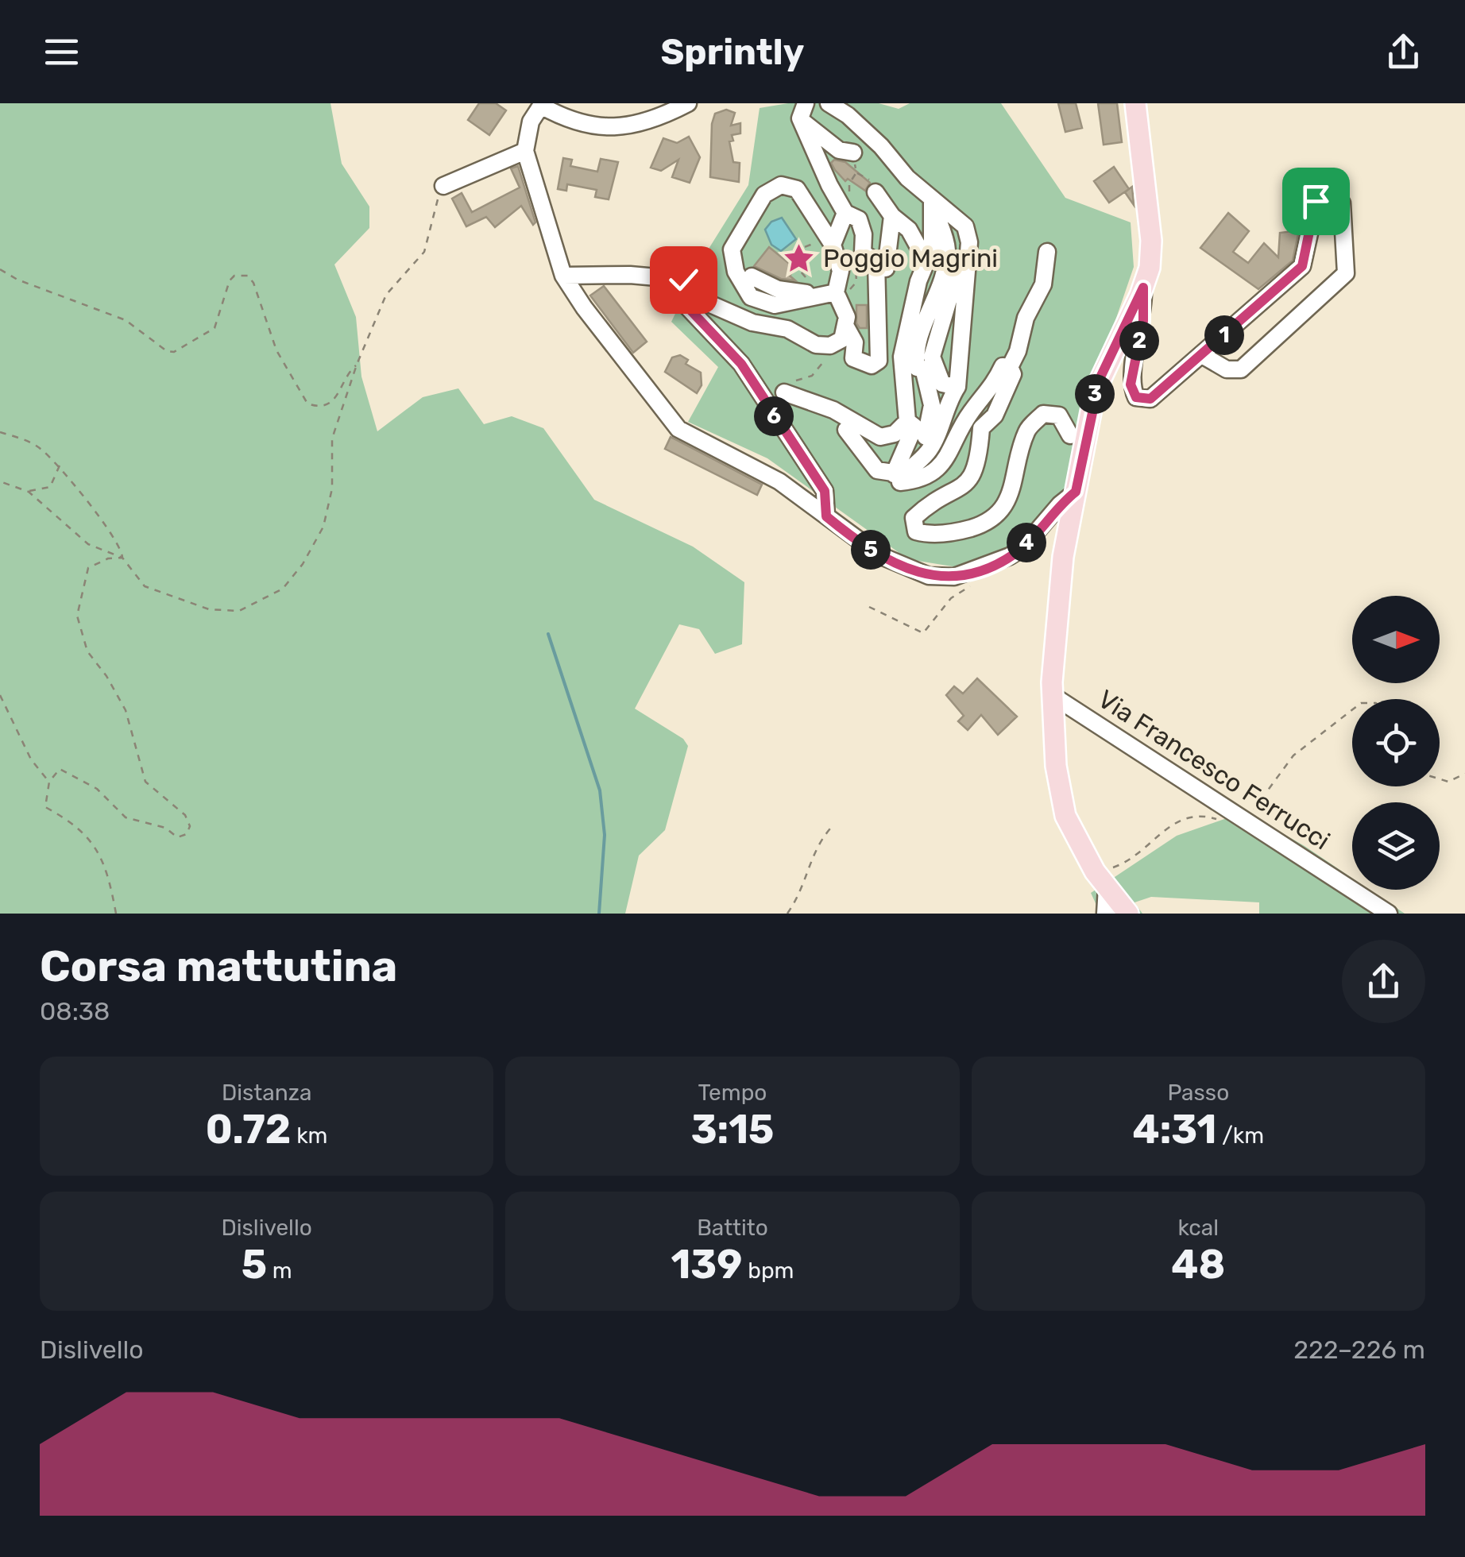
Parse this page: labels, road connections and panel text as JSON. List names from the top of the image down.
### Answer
{
  "streets": {
    "street": ["Via Francesco Ferrucci"]
  },
  "places": {
    "place": ["Poggio Magrini"]
  },
  "north": "right",
  "page": {
    "header": "Sprintly",
    "pins": [
      "1",
      "2",
      "3",
      "6",
      "4",
      "5"
    ],
    "heading": ["Corsa mattutina", "08:38"],
    "stats": [
      ["Distanza", "0.72 km"],
      ["Tempo", "3:15"],
      ["Passo", "4:31 /km"],
      ["Dislivello", "5 m"],
      ["Battito", "139 bpm"],
      ["kcal", "48"]
    ],
    "chart": ["Dislivello", "222–226 m"]
  }
}
